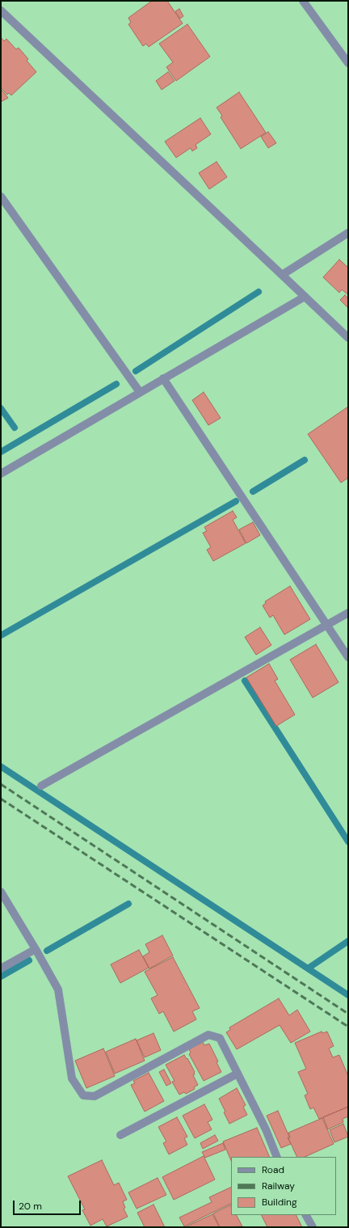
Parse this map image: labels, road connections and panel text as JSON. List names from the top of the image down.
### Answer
{
  "legend": ["Road", "Railway", "Building"],
  "scale_bar": "20 m"
}
